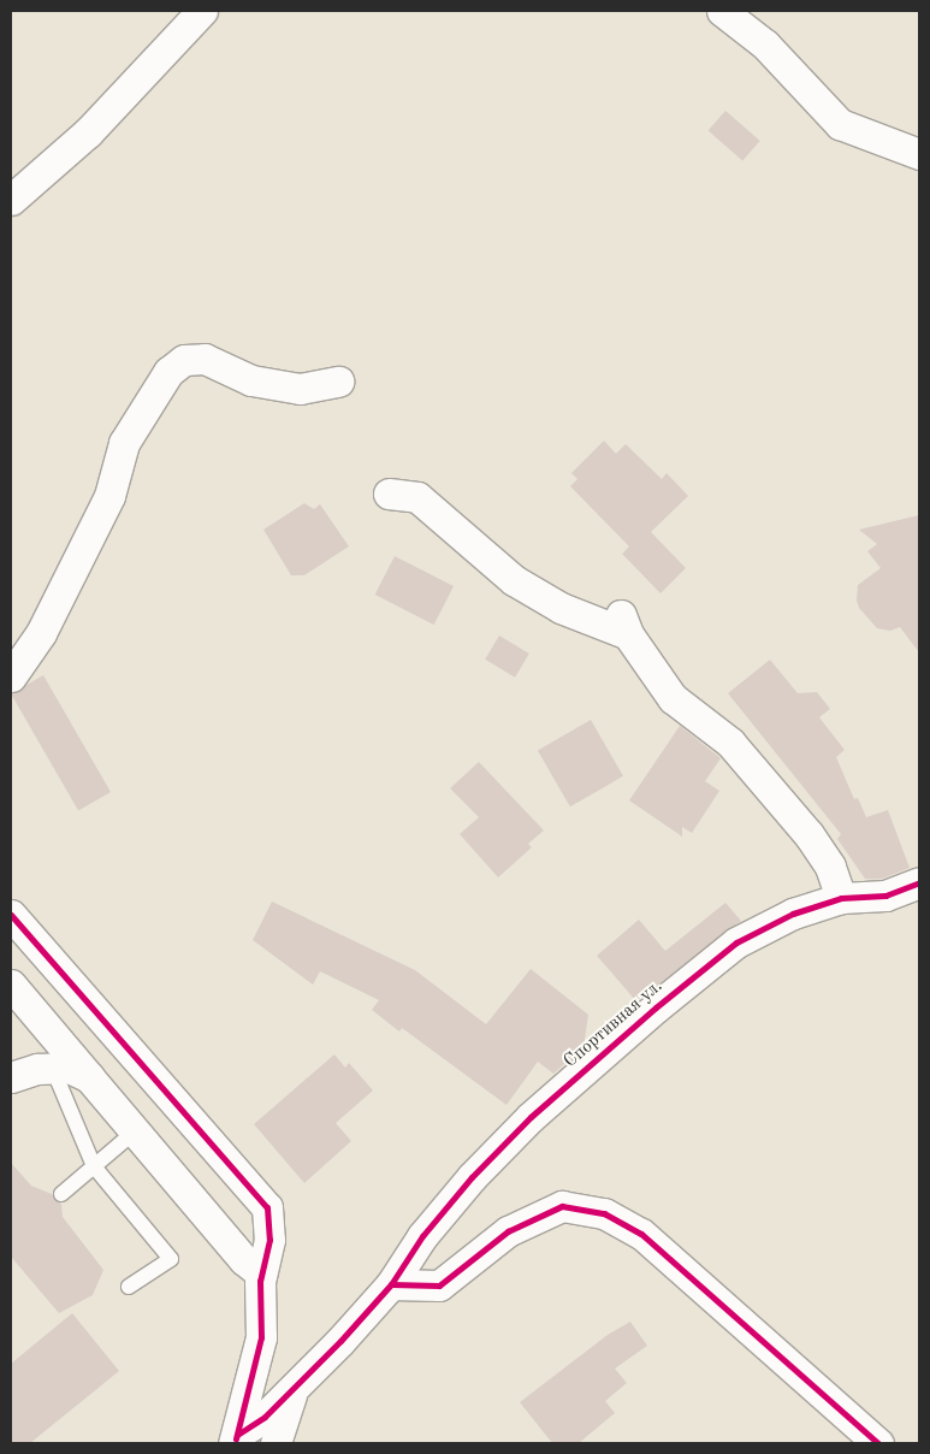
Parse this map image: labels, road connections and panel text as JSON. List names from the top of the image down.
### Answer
{
  "streets": {
    "street": ["Спортивная ул."]
  }
}
